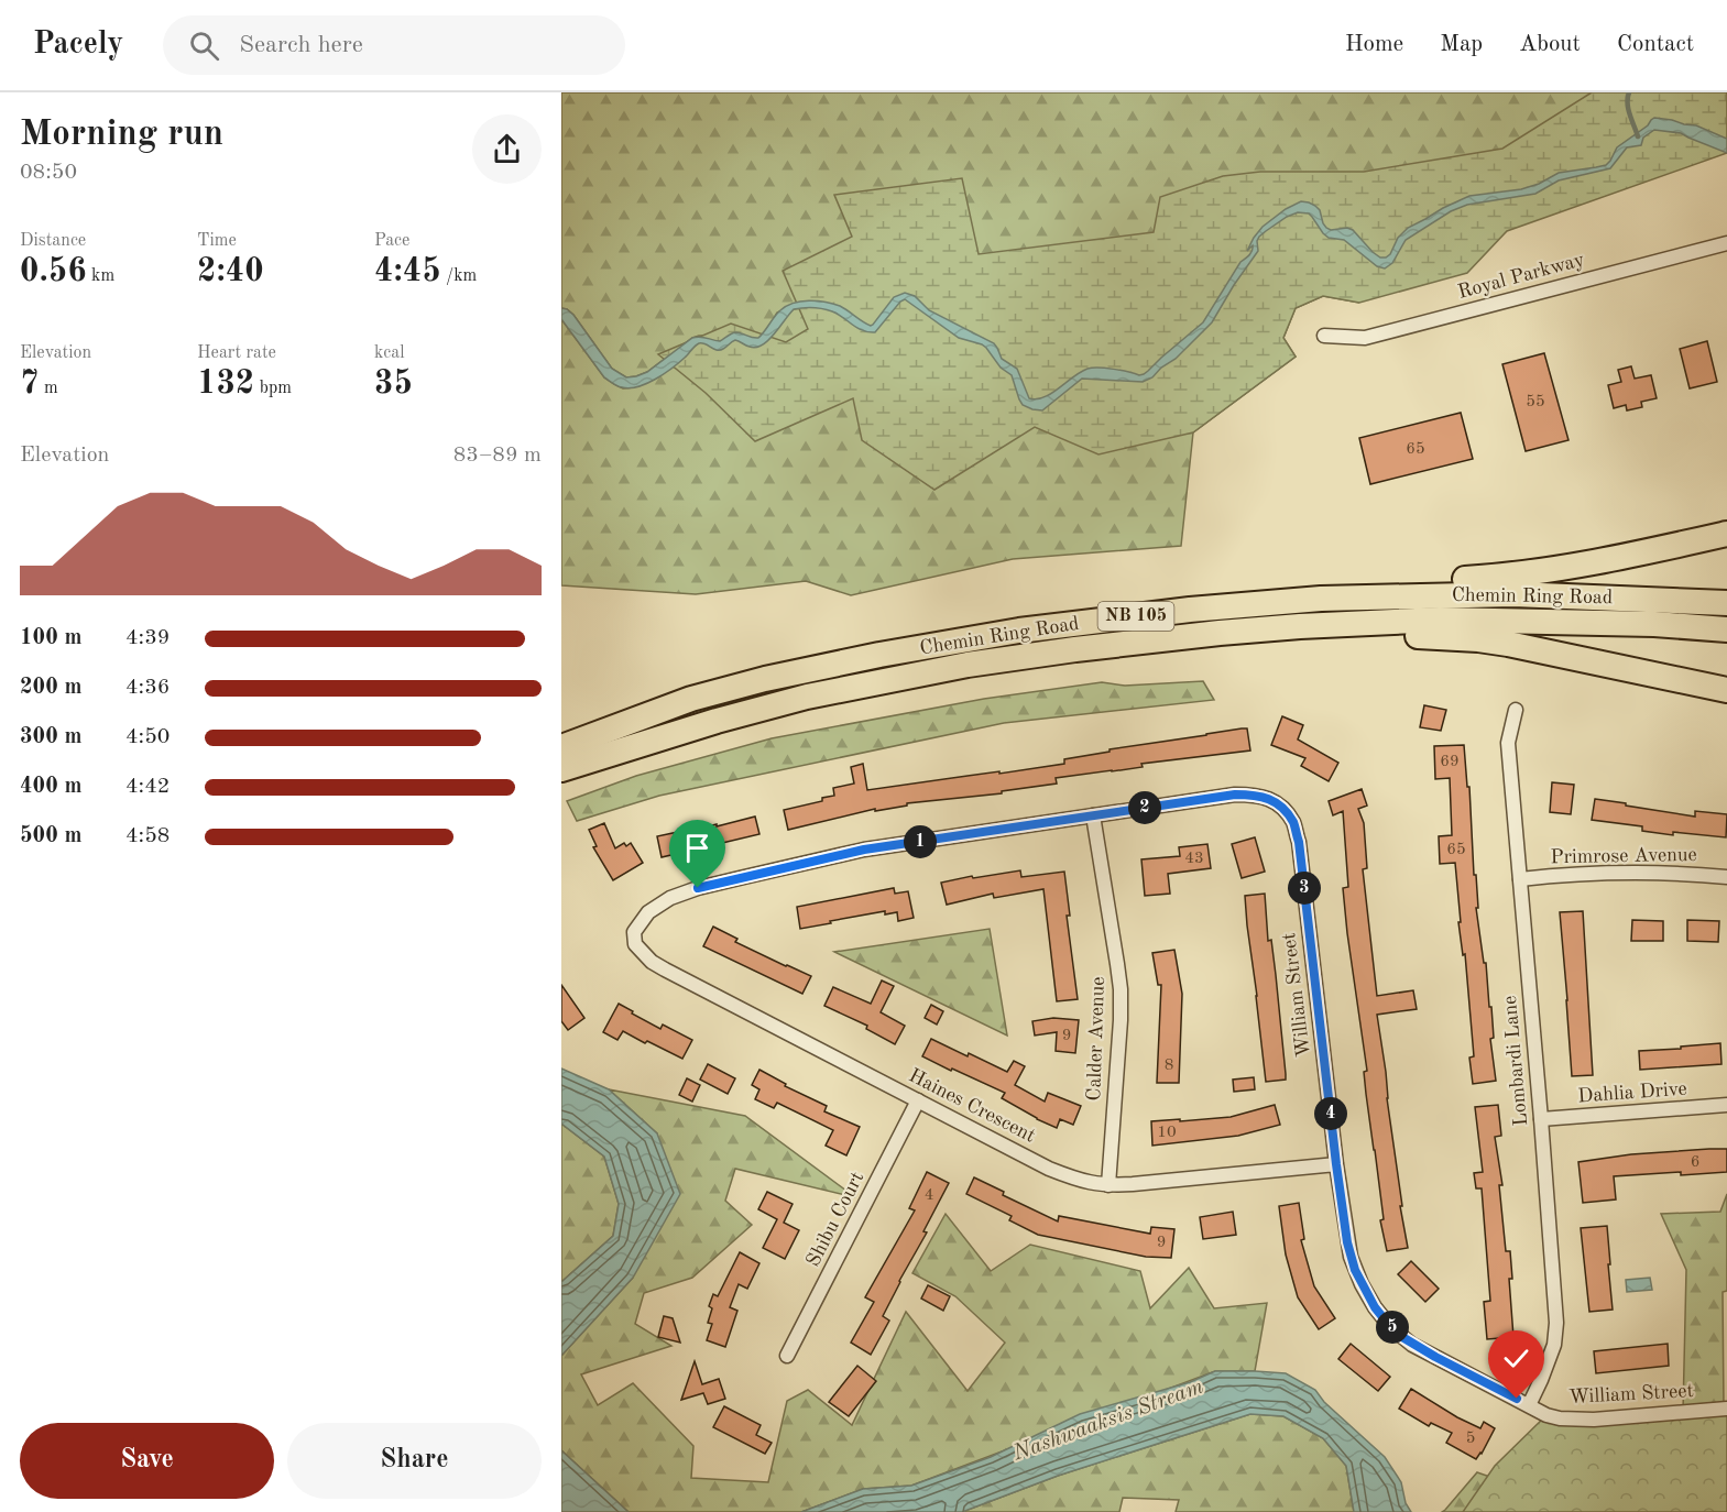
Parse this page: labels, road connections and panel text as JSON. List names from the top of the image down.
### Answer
{
  "streets": {
    "highway": ["Chemin Ring Road", "NB 105"],
    "street": [
      "Royal Parkway",
      "Primrose Avenue",
      "William Street",
      "Calder Avenue",
      "Lombardi Lane",
      "Dahlia Drive",
      "Haines Crescent",
      "Shibu Court"
    ]
  },
  "crossings": [
    ["Primrose Avenue", "Lombardi Lane"],
    ["William Street", "Calder Avenue"],
    ["William Street", "Lombardi Lane"],
    ["William Street", "Haines Crescent"],
    ["Calder Avenue", "Haines Crescent"],
    ["Lombardi Lane", "Dahlia Drive"],
    ["Haines Crescent", "Shibu Court"]
  ],
  "water": ["Nashwaaksis Stream"],
  "house_numbers": [
    "55",
    "65",
    "69",
    "65",
    "43",
    "9",
    "8",
    "10",
    "6",
    "4",
    "9",
    "5"
  ],
  "page": {
    "header": "Pacely",
    "search": "Search here",
    "nav": [
      "Home",
      "Map",
      "About",
      "Contact"
    ],
    "heading": ["Morning run", "08:50"],
    "stats": [
      ["Distance", "0.56 km"],
      ["Time", "2:40"],
      ["Pace", "4:45 /km"],
      ["Elevation", "7 m"],
      ["Heart rate", "132 bpm"],
      ["kcal", "35"]
    ],
    "chart": ["Elevation", "83–89 m"],
    "list": [
      {
        "name": "100 m",
        "note": "4:39"
      },
      {
        "name": "200 m",
        "note": "4:36"
      },
      {
        "name": "300 m",
        "note": "4:50"
      },
      {
        "name": "400 m",
        "note": "4:42"
      },
      {
        "name": "500 m",
        "note": "4:58"
      }
    ],
    "pins": [
      "2",
      "1",
      "3",
      "4",
      "5"
    ],
    "buttons": ["Save", "Share"]
  }
}
